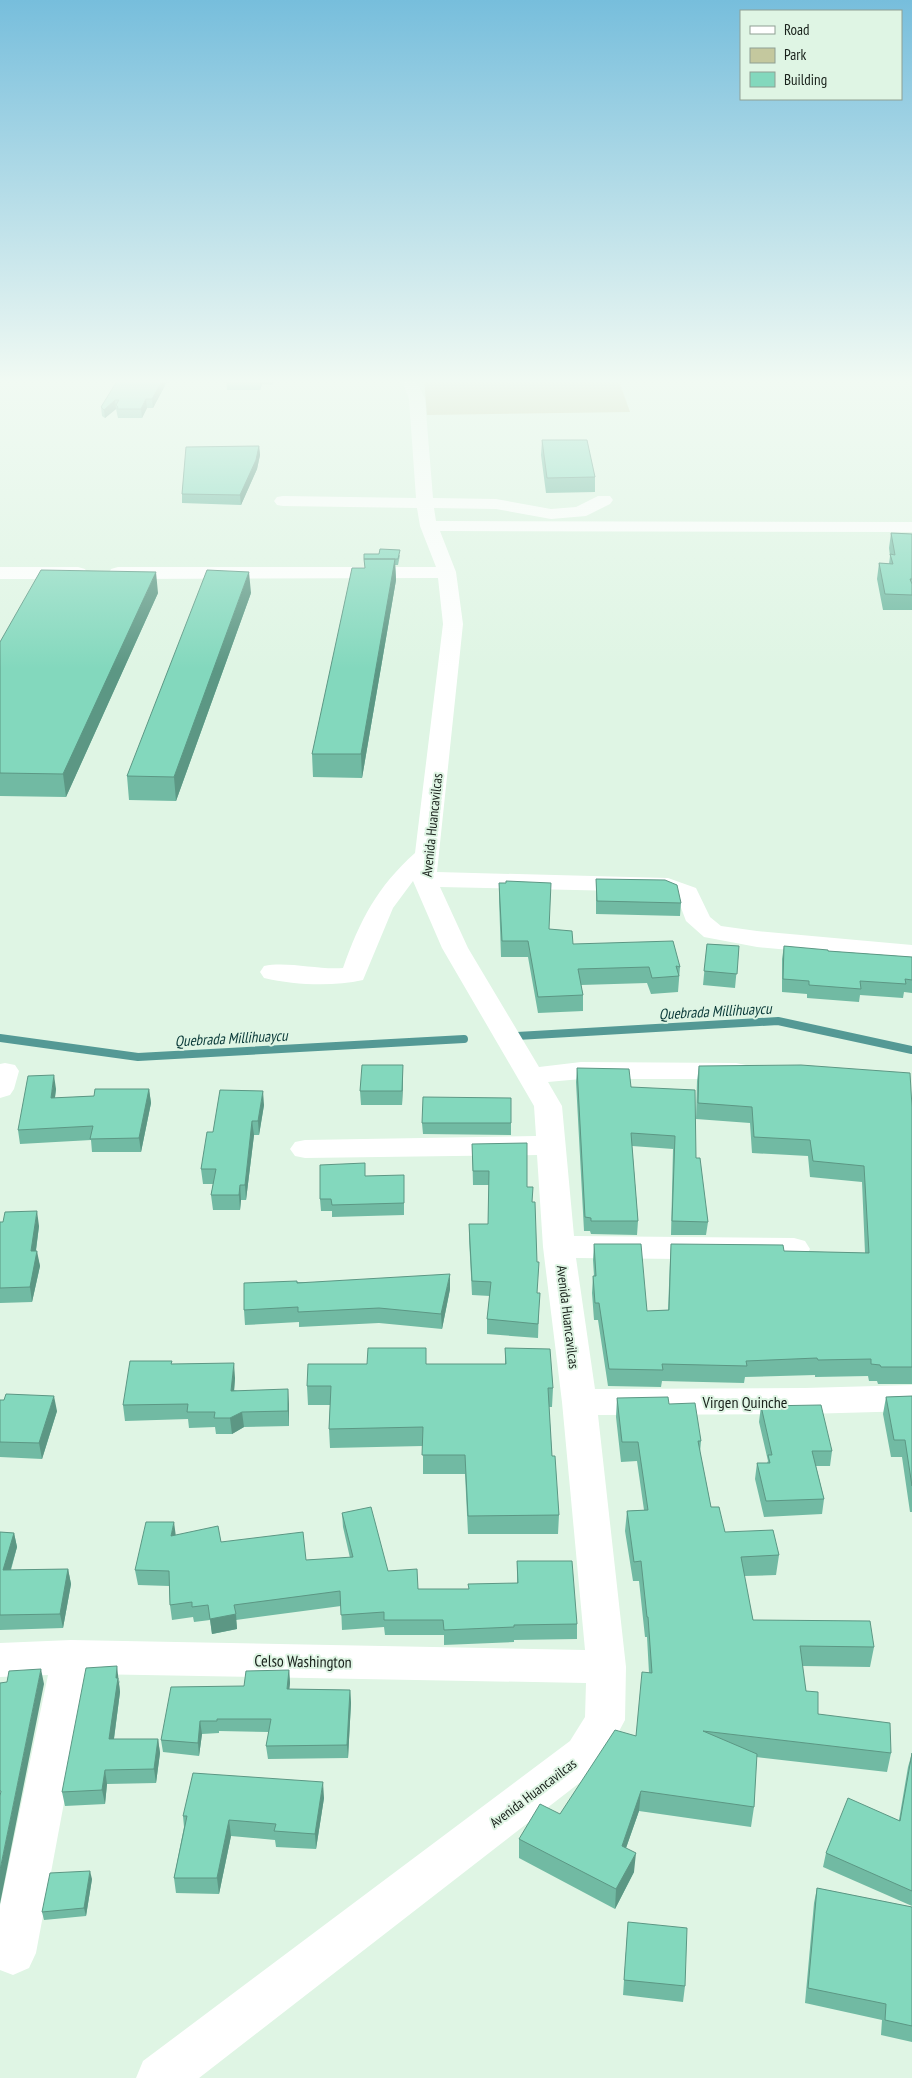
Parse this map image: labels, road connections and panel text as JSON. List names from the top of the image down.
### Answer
{
  "streets": {
    "street": ["Avenida Huancavilcas", "Virgen Quinche", "Celso Washington"]
  },
  "crossings": [
    ["Avenida Huancavilcas", "Virgen Quinche"],
    ["Avenida Huancavilcas", "Celso Washington"]
  ],
  "water": ["Quebrada Millihuaycu"],
  "legend": ["Road", "Park", "Building"]
}
